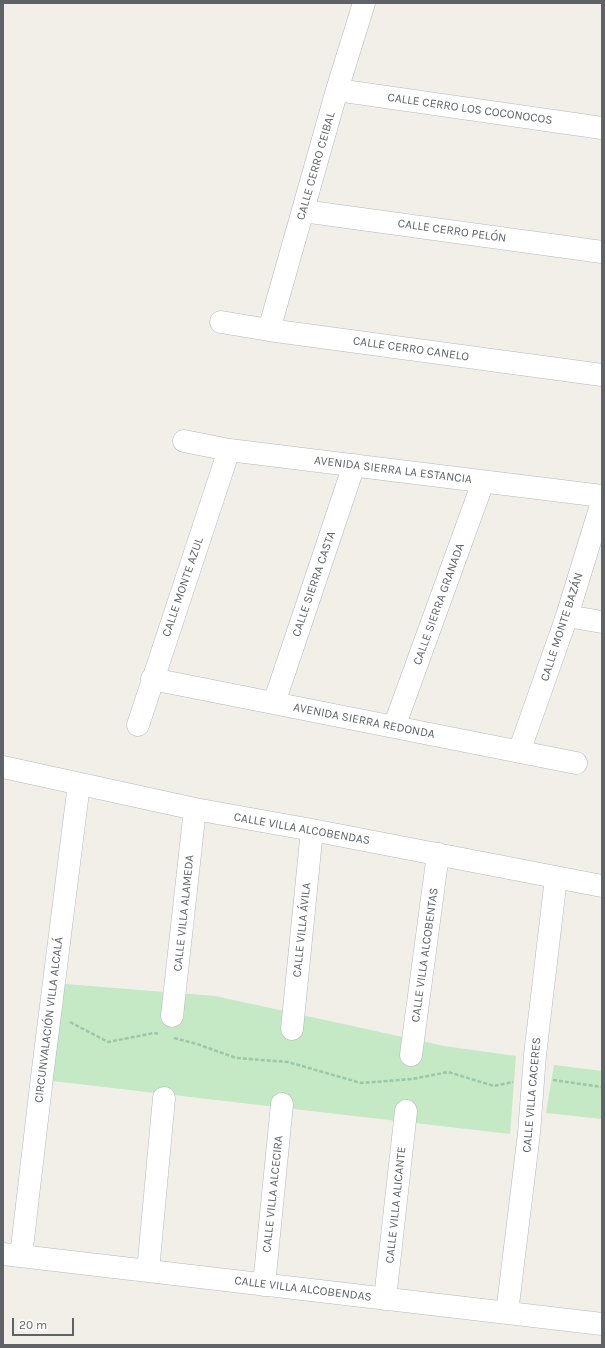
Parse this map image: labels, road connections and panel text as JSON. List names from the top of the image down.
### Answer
{
  "streets": {
    "street": [
      "CALLE CERRO LOS COCONOCOS",
      "CALLE CERRO CEIBAL",
      "CALLE CERRO PELÓN",
      "CALLE CERRO CANELO",
      "AVENIDA SIERRA LA ESTANCIA",
      "CALLE SIERRA CASTA",
      "CALLE MONTE AZUL",
      "CALLE SIERRA GRANADA",
      "CALLE MONTE BAZÁN",
      "AVENIDA SIERRA REDONDA",
      "CALLE VILLA ALCOBENDAS",
      "CALLE VILLA ALAMEDA",
      "CALLE VILLA ÁVILA",
      "CALLE VILLA ALCOBENTAS",
      "CIRCUNVALACIÓN VILLA ALCALÁ",
      "CALLE VILLA CACERES",
      "CALLE VILLA ALCECIRA",
      "CALLE VILLA ALICANTE"
    ]
  },
  "crossings": [
    ["CALLE CERRO LOS COCONOCOS", "CALLE CERRO CEIBAL"],
    ["CALLE CERRO CEIBAL", "CALLE CERRO PELÓN"],
    ["CALLE CERRO CEIBAL", "CALLE CERRO CANELO"],
    ["AVENIDA SIERRA LA ESTANCIA", "CALLE SIERRA CASTA"],
    ["AVENIDA SIERRA LA ESTANCIA", "CALLE MONTE AZUL"],
    ["AVENIDA SIERRA LA ESTANCIA", "CALLE SIERRA GRANADA"],
    ["CALLE SIERRA CASTA", "AVENIDA SIERRA REDONDA"],
    ["CALLE MONTE AZUL", "AVENIDA SIERRA REDONDA"],
    ["CALLE SIERRA GRANADA", "AVENIDA SIERRA REDONDA"],
    ["CALLE MONTE BAZÁN", "AVENIDA SIERRA REDONDA"],
    ["CALLE VILLA ALCOBENDAS", "CALLE VILLA ALAMEDA"],
    ["CALLE VILLA ALCOBENDAS", "CALLE VILLA ÁVILA"],
    ["CALLE VILLA ALCOBENDAS", "CALLE VILLA ALCOBENTAS"],
    ["CALLE VILLA ALCOBENDAS", "CIRCUNVALACIÓN VILLA ALCALÁ"],
    ["CALLE VILLA ALCOBENDAS", "CALLE VILLA CACERES"],
    ["CALLE VILLA ALCOBENDAS", "CALLE VILLA ALCECIRA"],
    ["CALLE VILLA ALCOBENDAS", "CALLE VILLA ALICANTE"]
  ],
  "scale_bar": "20 m"
}
